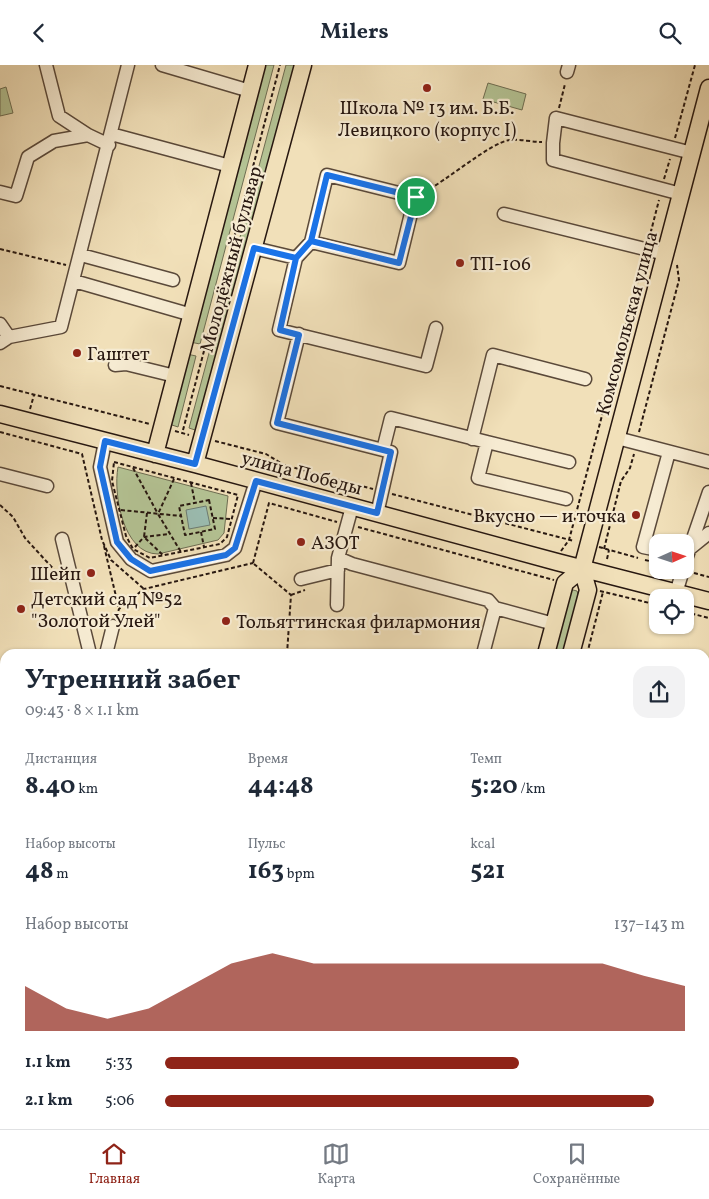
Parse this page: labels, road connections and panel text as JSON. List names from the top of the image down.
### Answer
{
  "streets": {
    "main road": ["Молодёжный бульвар", "Комсомольская улица", "улица Победы"]
  },
  "crossings": [
    ["Молодёжный бульвар", "улица Победы"],
    ["Комсомольская улица", "улица Победы"]
  ],
  "places": [
    "Школа № 13 им. Б.Б. Левицкого (корпус I)",
    "ТП-106",
    "Гаштет",
    "Вкусно — и точка",
    "АЗОТ",
    "Шейп",
    "Детский сад №52 \"Золотой Улей\"",
    "Тольяттинская филармония"
  ],
  "north": "right",
  "page": {
    "header": "Milers",
    "heading": ["Утренний забег", "09:43 · 8 × 1.1 km"],
    "stats": [
      ["Дистанция", "8.40 km"],
      ["Время", "44:48"],
      ["Темп", "5:20 /km"],
      ["Набор высоты", "48 m"],
      ["Пульс", "163 bpm"],
      ["kcal", "521"]
    ],
    "chart": ["Набор высоты", "137–143 m"],
    "list": [
      {
        "name": "1.1 km",
        "note": "5:33"
      },
      {
        "name": "2.1 km",
        "note": "5:06"
      }
    ],
    "tabs": ["Главная", "Карта", "Сохранённые"]
  }
}
